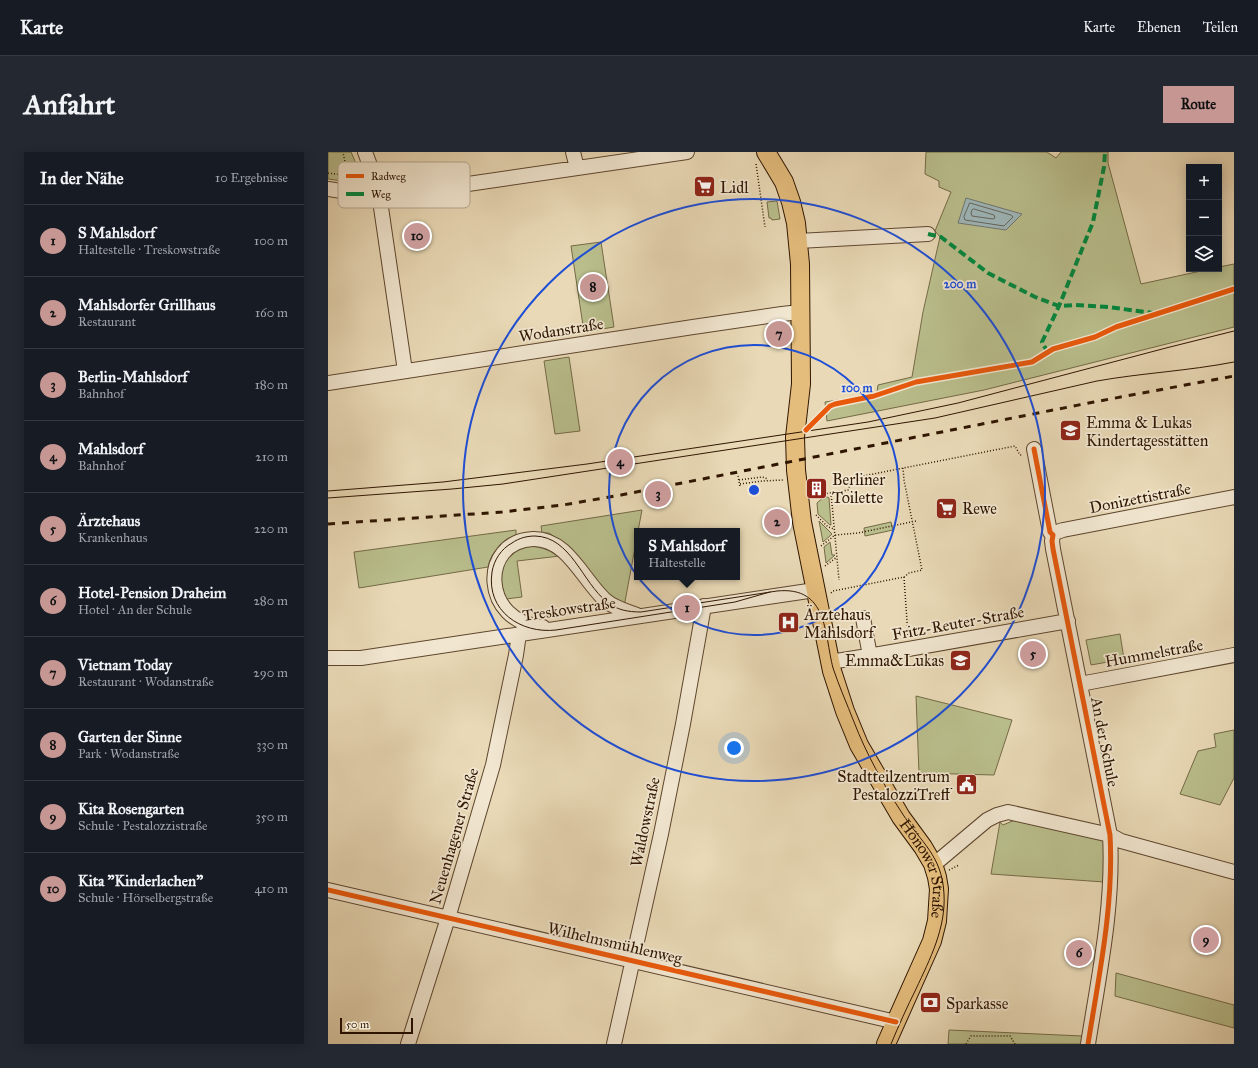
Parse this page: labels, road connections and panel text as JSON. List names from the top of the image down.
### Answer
{
  "streets": {
    "main road": ["Hönower Straße"],
    "street": [
      "Wodanstraße",
      "Donizettistraße",
      "Treskowstraße",
      "Fritz-Reuter-Straße",
      "Hummelstraße",
      "An der Schule",
      "Waldowstraße",
      "Neuenhagener Straße",
      "Wilhelmsmühlenweg"
    ]
  },
  "crossings": [
    ["Wodanstraße", "Hönower Straße"],
    ["Donizettistraße", "An der Schule"],
    ["Treskowstraße", "Waldowstraße"],
    ["Treskowstraße", "Neuenhagener Straße"],
    ["Treskowstraße", "Hönower Straße"],
    ["Fritz-Reuter-Straße", "An der Schule"],
    ["Fritz-Reuter-Straße", "Hönower Straße"],
    ["Hummelstraße", "An der Schule"],
    ["Waldowstraße", "Wilhelmsmühlenweg"],
    ["Neuenhagener Straße", "Wilhelmsmühlenweg"],
    ["Hönower Straße", "Wilhelmsmühlenweg"]
  ],
  "places": {
    "supermarket": ["Lidl", "Rewe"],
    "school or university": ["Emma & Lukas Kindertagesstätten", "Emma&Lukas"],
    "building": ["Berliner Toilette"],
    "hospital": ["Ärztehaus Mahlsdorf"],
    "public building": ["Stadtteilzentrum PestalozziTreff"],
    "bank": ["Sparkasse"]
  },
  "legend": ["Radweg", "Weg"],
  "scale_bar": "50 m",
  "page": {
    "header": "Karte",
    "nav": ["Karte", "Ebenen", "Teilen"],
    "buttons": "Route",
    "title": "Anfahrt",
    "heading": ["In der Nähe", "10 Ergebnisse"],
    "map_buttons": ["+", "−"],
    "list": [
      {
        "mark": "1",
        "name": "S Mahlsdorf",
        "note": "Haltestelle · Treskowstraße",
        "value": "100 m"
      },
      {
        "mark": "2",
        "name": "Mahlsdorfer Grillhaus",
        "note": "Restaurant",
        "value": "160 m"
      },
      {
        "mark": "3",
        "name": "Berlin-Mahlsdorf",
        "note": "Bahnhof",
        "value": "180 m"
      },
      {
        "mark": "4",
        "name": "Mahlsdorf",
        "note": "Bahnhof",
        "value": "210 m"
      },
      {
        "mark": "5",
        "name": "Ärztehaus",
        "note": "Krankenhaus",
        "value": "220 m"
      },
      {
        "mark": "6",
        "name": "Hotel-Pension Draheim",
        "note": "Hotel · An der Schule",
        "value": "280 m"
      },
      {
        "mark": "7",
        "name": "Vietnam Today",
        "note": "Restaurant · Wodanstraße",
        "value": "290 m"
      },
      {
        "mark": "8",
        "name": "Garten der Sinne",
        "note": "Park · Wodanstraße",
        "value": "330 m"
      },
      {
        "mark": "9",
        "name": "Kita Rosengarten",
        "note": "Schule · Pestalozzistraße",
        "value": "350 m"
      },
      {
        "mark": "10",
        "name": "Kita \"Kinderlachen\"",
        "note": "Schule · Hörselbergstraße",
        "value": "410 m"
      }
    ],
    "pins": [
      "10",
      "8",
      "7",
      "4",
      "3",
      "2",
      "1",
      "5",
      "9",
      "6"
    ],
    "popup": ["S Mahlsdorf", "Haltestelle"],
    "scale": "50 m"
  },
  "rings": ["200 m", "100 m"]
}
